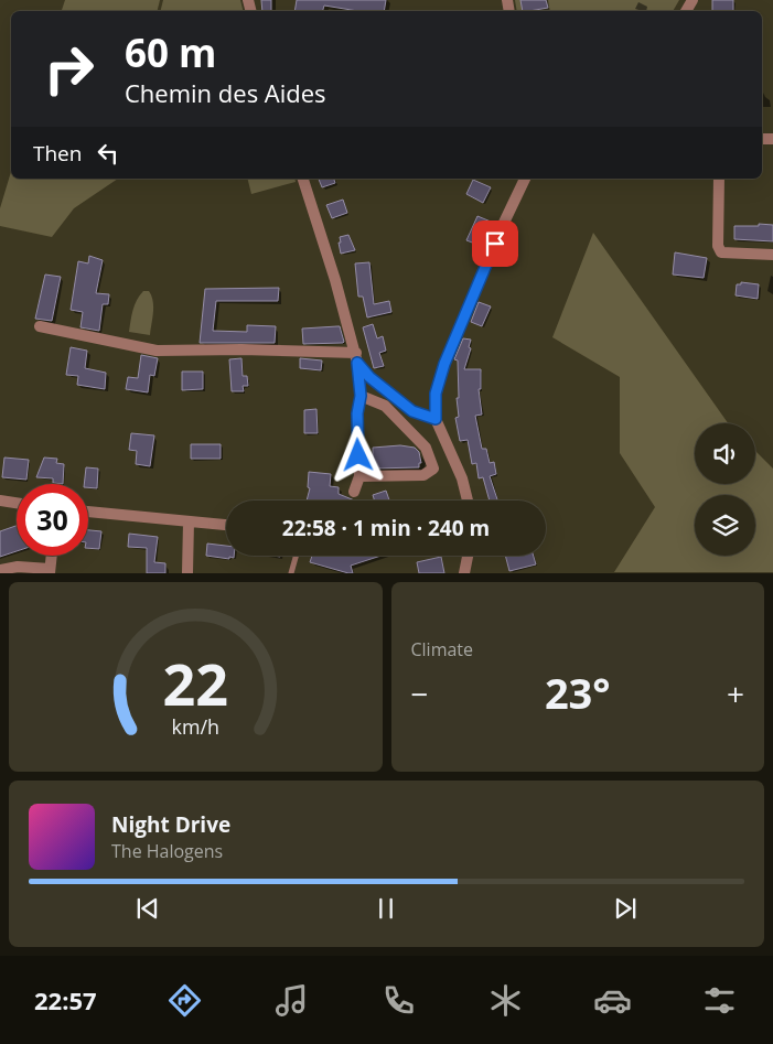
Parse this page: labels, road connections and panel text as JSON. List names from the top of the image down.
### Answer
{
  "page": {
    "turn": ["60 m", "Chemin des Aides"],
    "then": "Then",
    "limit": "30",
    "trip": "22:58 · 1 min · 240 m",
    "tile": "Climate",
    "heat": ["−", "23°", "+"],
    "song": ["Night Drive", "The Halogens"],
    "tabs": "22:57",
    "gauge": ["22", "km/h"]
  }
}
